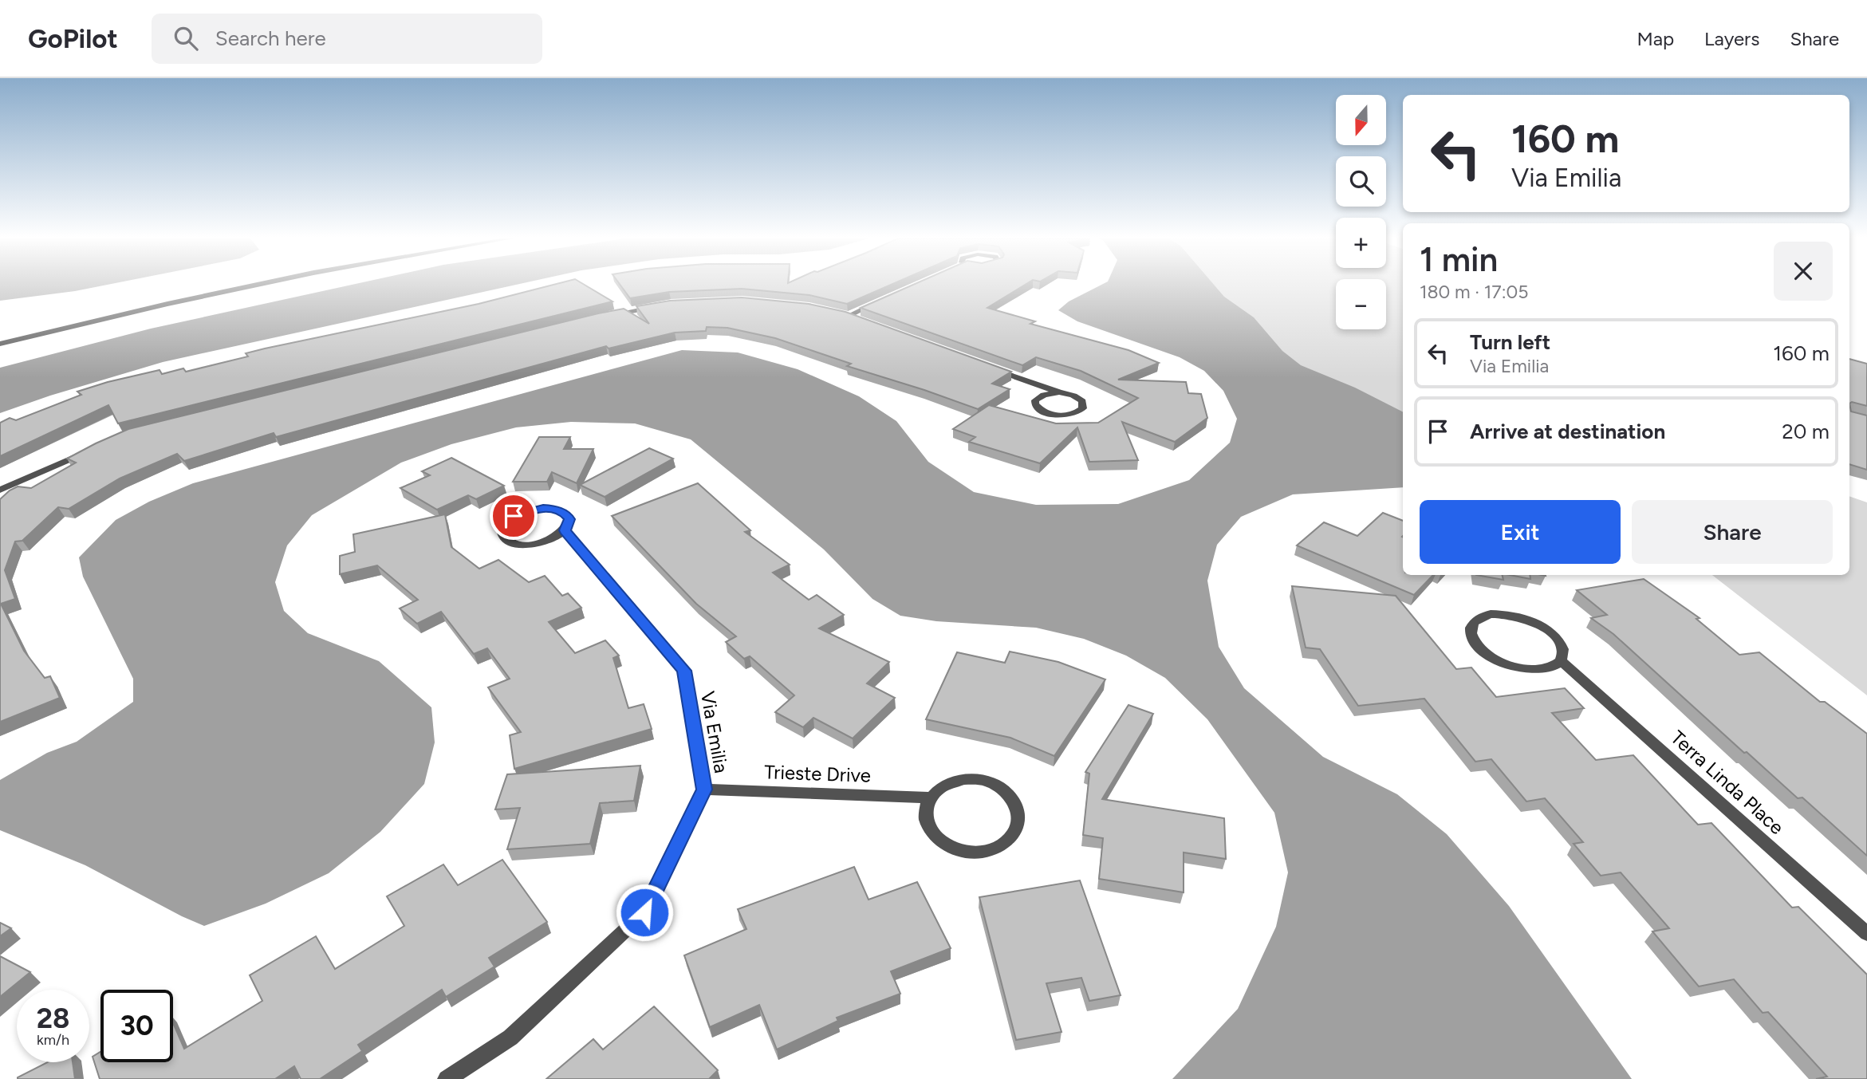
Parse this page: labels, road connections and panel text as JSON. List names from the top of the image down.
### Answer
{
  "streets": {
    "street": ["Via Emilia", "Trieste Drive", "Terra Linda Place"]
  },
  "crossings": [
    ["Via Emilia", "Trieste Drive"]
  ],
  "north": "bottom",
  "page": {
    "header": "GoPilot",
    "search": "Search here",
    "nav": ["Map", "Layers", "Share"],
    "map_buttons": ["+", "−"],
    "turn": ["160 m", "Via Emilia"],
    "heading": ["1 min", "180 m · 17:05"],
    "list": [
      {
        "name": "Turn left",
        "note": "Via Emilia",
        "value": "160 m"
      },
      {
        "name": "Arrive at destination",
        "value": "20 m"
      }
    ],
    "buttons": ["Exit", "Share"],
    "speed": "28 km/h",
    "limit": "30"
  }
}
